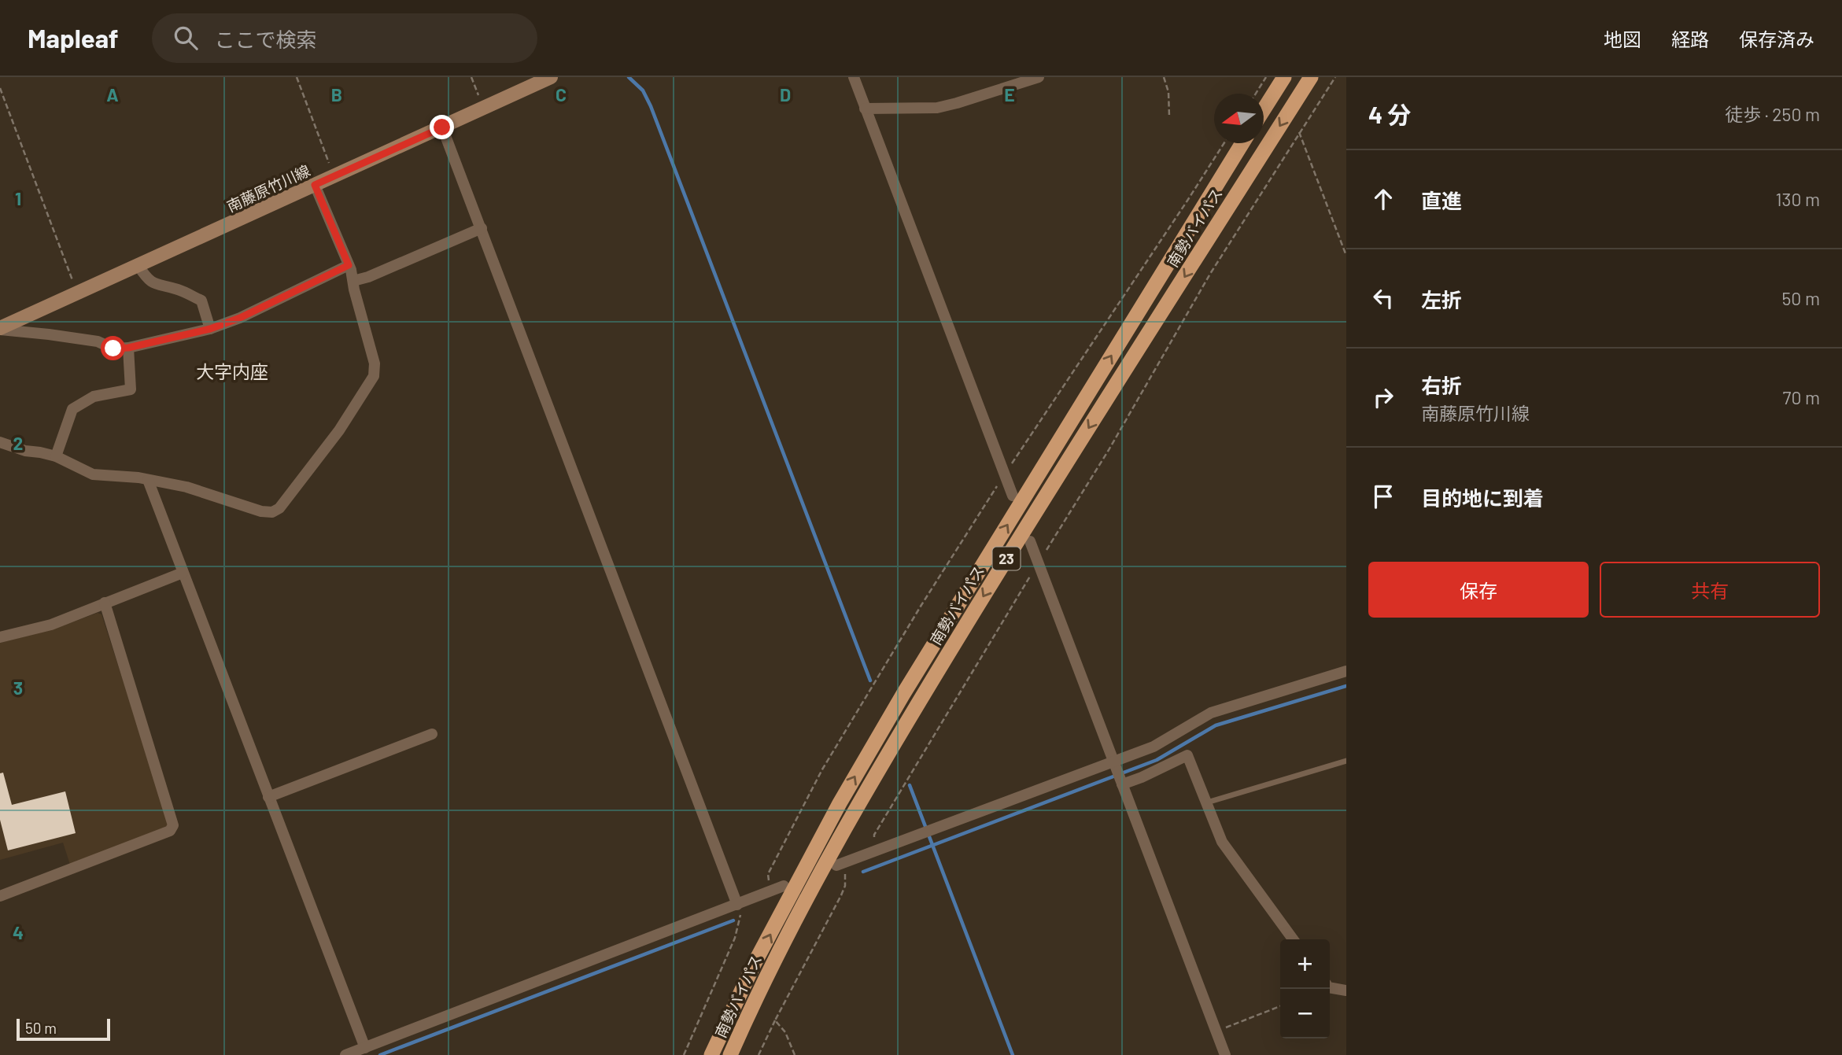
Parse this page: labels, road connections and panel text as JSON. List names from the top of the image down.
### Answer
{
  "streets": {
    "highway": ["南勢バイパス", "23"],
    "main road": ["南藤原竹川線"]
  },
  "districts": ["大字内座"],
  "scale_bar": "50 m",
  "north": "left",
  "page": {
    "header": "Mapleaf",
    "search": "ここで検索",
    "nav": ["地図", "経路", "保存済み"],
    "heading": ["4 分", "徒歩 · 250 m"],
    "list": [
      ["直進", "130 m"],
      ["左折", "50 m"],
      ["右折", "南藤原竹川線", "70 m"],
      "目的地に到着"
    ],
    "buttons": ["保存", "共有"],
    "map_buttons": ["+", "−"],
    "scale": "50 m"
  },
  "grid": {
    "columns": [
      "A",
      "B",
      "C",
      "D",
      "E"
    ],
    "rows": [
      "1",
      "2",
      "3",
      "4"
    ]
  }
}
